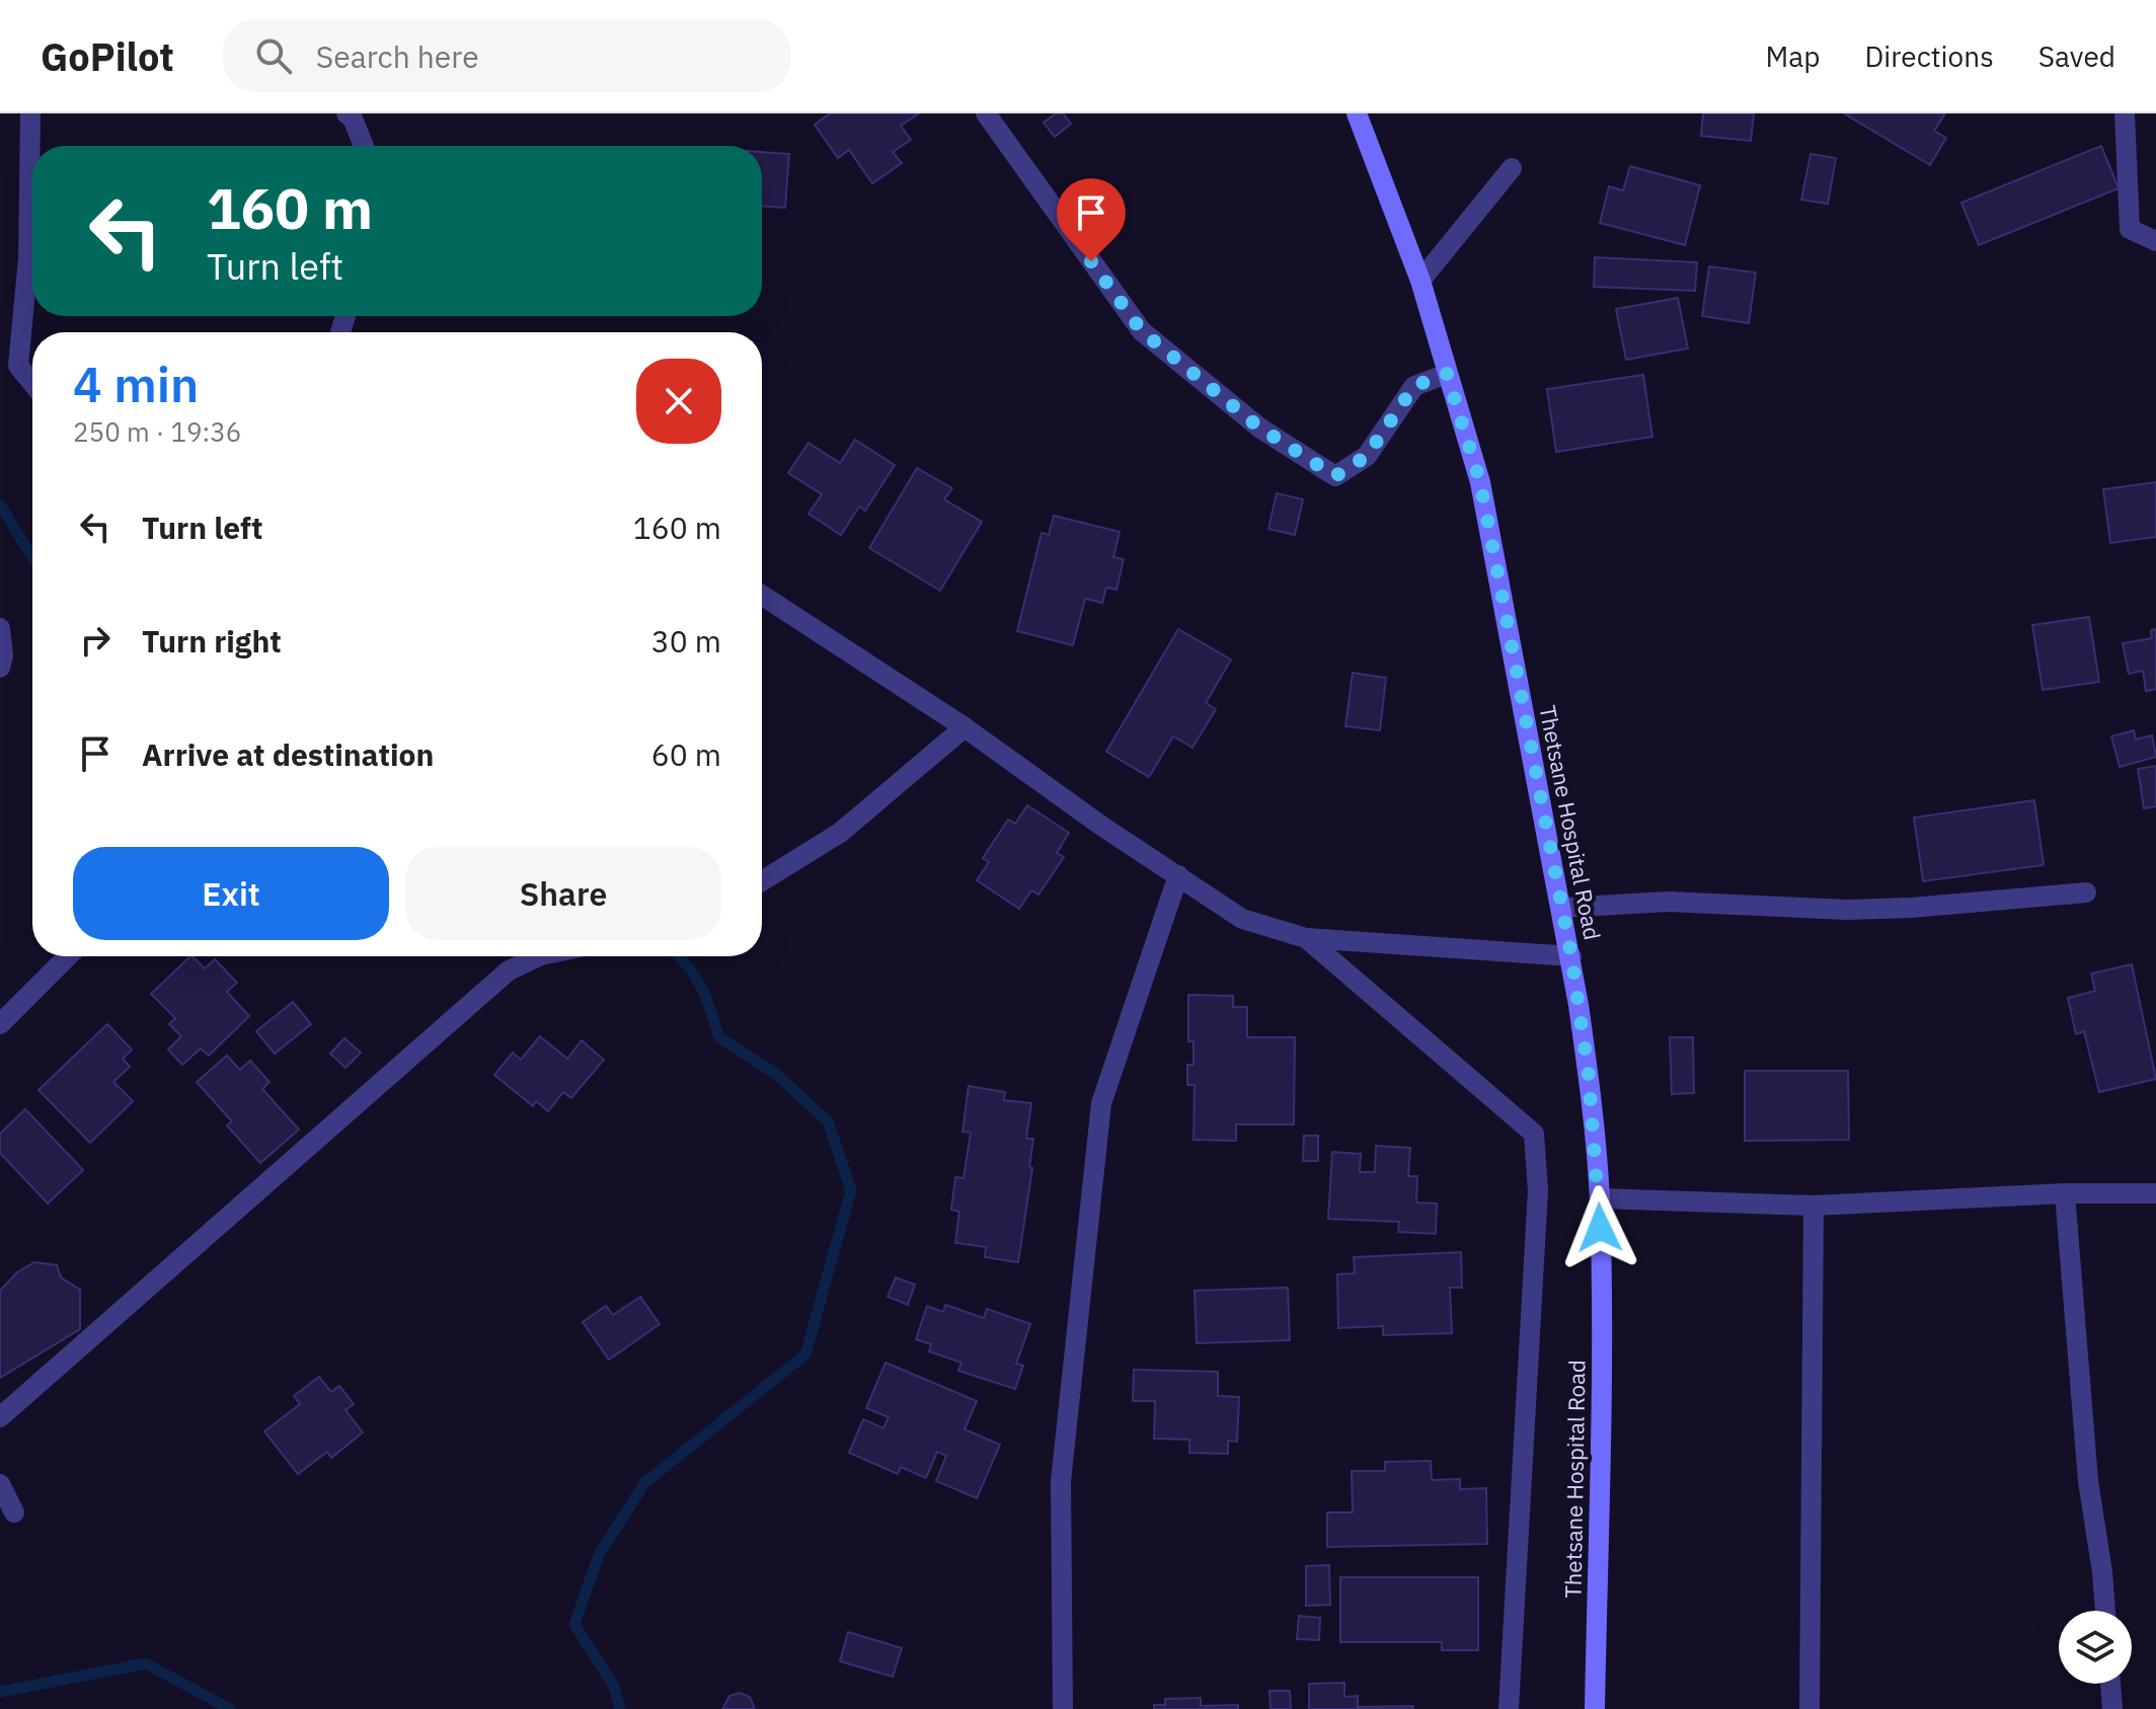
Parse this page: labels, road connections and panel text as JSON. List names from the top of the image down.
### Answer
{
  "streets": {
    "main road": ["Thetsane Hospital Road"]
  },
  "page": {
    "header": "GoPilot",
    "search": "Search here",
    "nav": ["Map", "Directions", "Saved"],
    "turn": ["160 m", "Turn left"],
    "heading": ["4 min", "250 m · 19:36"],
    "list": [
      {
        "name": "Turn left",
        "value": "160 m"
      },
      {
        "name": "Turn right",
        "value": "30 m"
      },
      {
        "name": "Arrive at destination",
        "value": "60 m"
      }
    ],
    "buttons": ["Exit", "Share"]
  }
}
